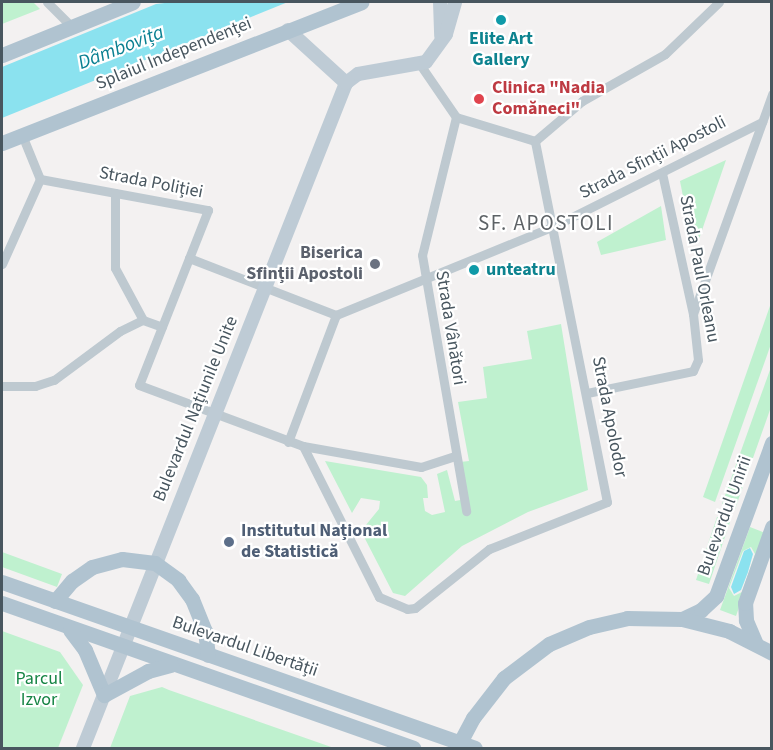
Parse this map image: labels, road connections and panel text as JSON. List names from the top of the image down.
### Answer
{
  "streets": {
    "main road": [
      "Splaiul Independenței",
      "Bulevardul Națiunile Unite",
      "Bulevardul Unirii",
      "Bulevardul Libertății"
    ],
    "street": [
      "Strada Sfinții Apostoli",
      "Strada Poliției",
      "Strada Paul Orleanu",
      "Strada Vânători",
      "Strada Apolodor"
    ]
  },
  "crossings": [
    ["Strada Sfinții Apostoli", "Strada Paul Orleanu"],
    ["Strada Sfinții Apostoli", "Strada Vânători"],
    ["Strada Sfinții Apostoli", "Strada Apolodor"],
    ["Strada Paul Orleanu", "Strada Apolodor"],
    ["Bulevardul Națiunile Unite", "Bulevardul Libertății"]
  ],
  "districts": ["SF. APOSTOLI"],
  "water": ["Dâmbovița"],
  "parks": ["Parcul Izvor"],
  "places": [
    "Elite Art Gallery",
    "Clinica \"Nadia Comăneci\"",
    "Biserica Sfinții Apostoli",
    "unteatru",
    "Institutul Național de Statistică"
  ]
}
